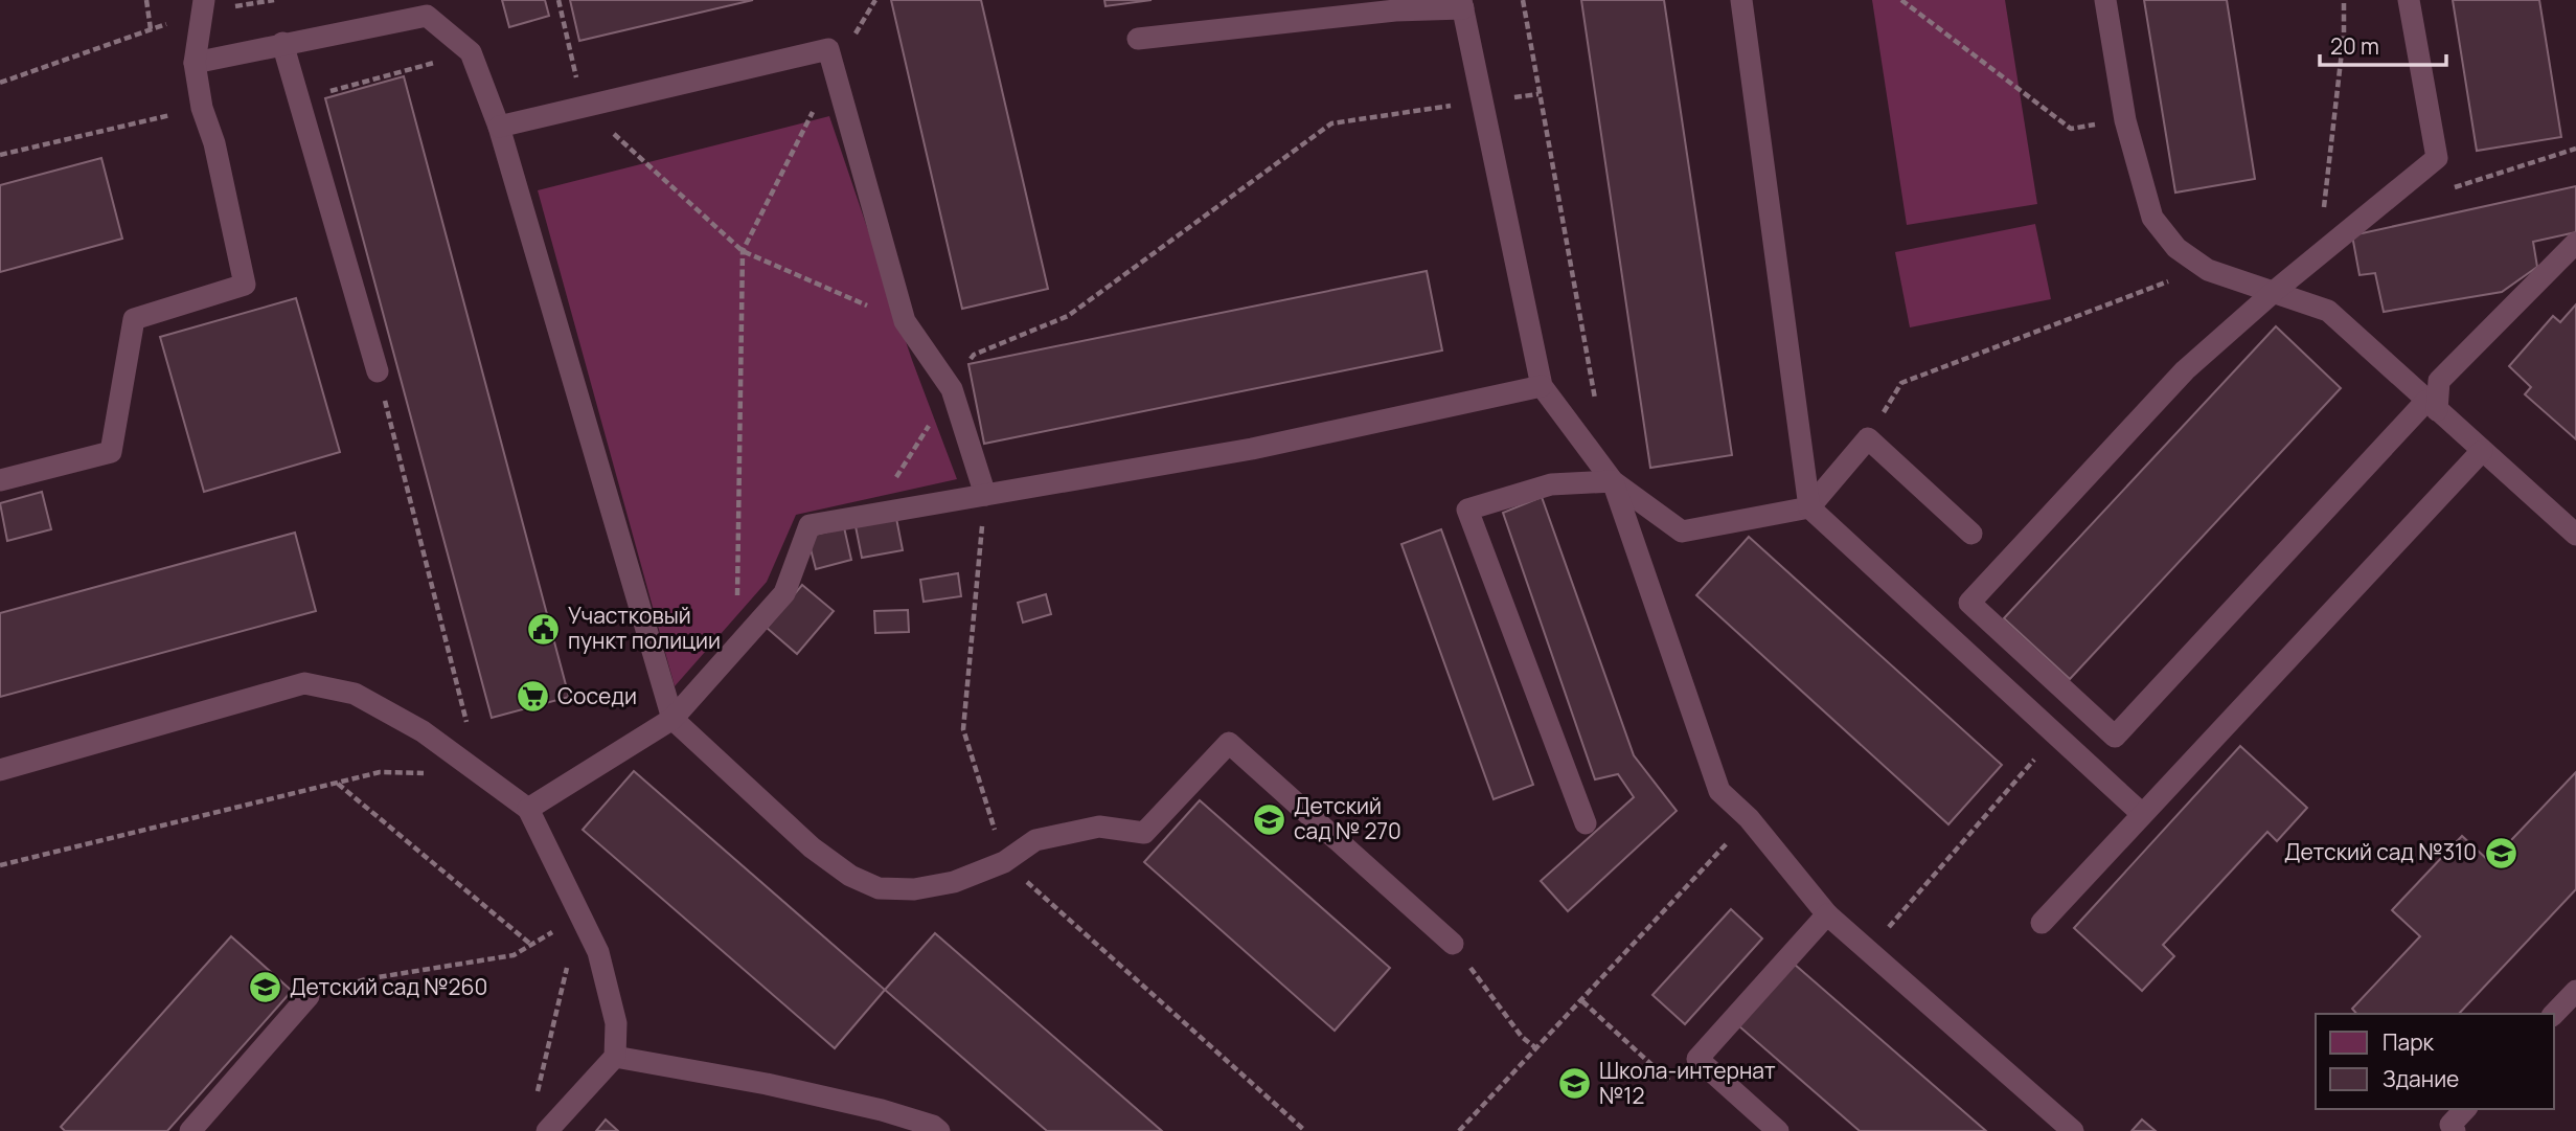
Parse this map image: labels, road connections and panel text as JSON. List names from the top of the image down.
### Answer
{
  "places": {
    "public building": ["Участковый пункт полиции"],
    "supermarket": ["Соседи"],
    "school or university": [
      "Детский сад № 270",
      "Детский сад №310",
      "Детский сад №260",
      "Школа-интернат №12"
    ]
  },
  "legend": ["Парк", "Здание"],
  "scale_bar": "20 m"
}
